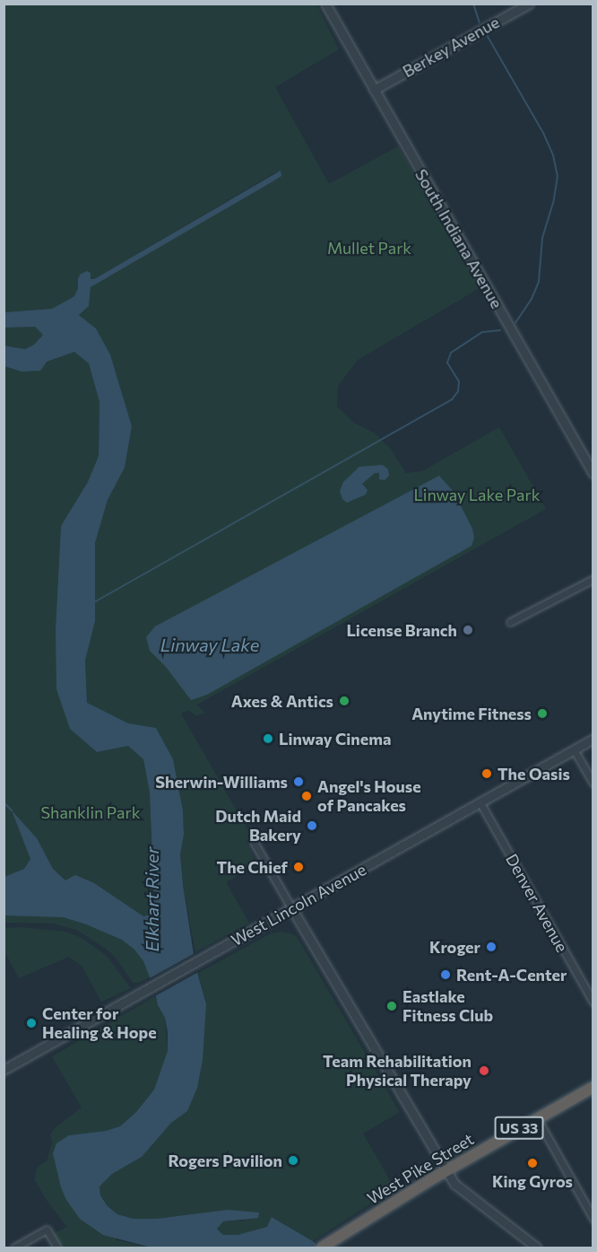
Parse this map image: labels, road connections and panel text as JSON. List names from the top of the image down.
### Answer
{
  "streets": {
    "highway": ["US 33", "West Pike Street"],
    "street": [
      "Berkey Avenue",
      "South Indiana Avenue",
      "Denver Avenue",
      "West Lincoln Avenue"
    ]
  },
  "crossings": [
    ["Berkey Avenue", "South Indiana Avenue"],
    ["Denver Avenue", "West Lincoln Avenue"]
  ],
  "water": ["Linway Lake", "Elkhart River"],
  "parks": ["Mullet Park", "Linway Lake Park", "Shanklin Park"],
  "places": [
    "License Branch",
    "Axes & Antics",
    "Anytime Fitness",
    "Linway Cinema",
    "The Oasis",
    "Sherwin-Williams",
    "Angel's House of Pancakes",
    "Dutch Maid Bakery",
    "The Chief",
    "Kroger",
    "Rent-A-Center",
    "Eastlake Fitness Club",
    "Center for Healing & Hope",
    "Team Rehabilitation Physical Therapy",
    "Rogers Pavilion",
    "King Gyros"
  ]
}
